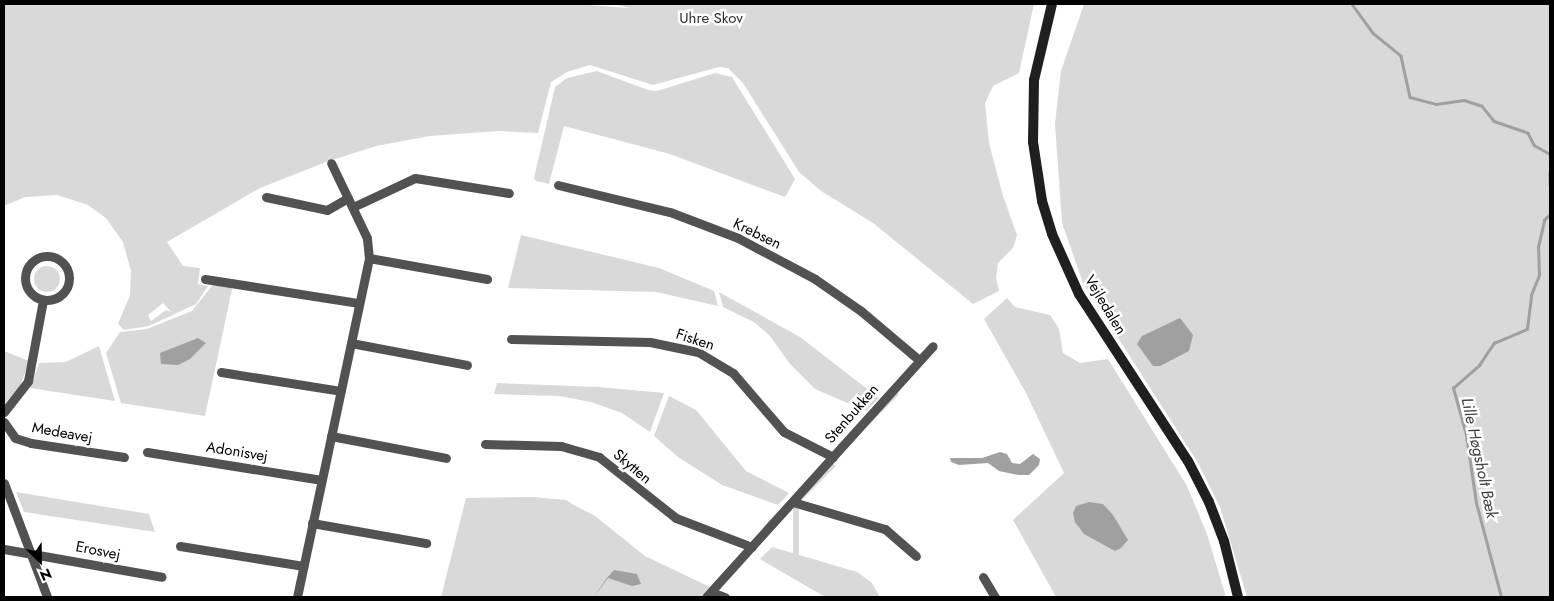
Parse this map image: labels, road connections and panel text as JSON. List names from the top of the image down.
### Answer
{
  "streets": {
    "street": [
      "Krebsen",
      "Vejledalen",
      "Fisken",
      "Stenbukken",
      "Medeavej",
      "Adonisvej",
      "Skytten",
      "Erosvej"
    ]
  },
  "crossings": [
    ["Krebsen", "Stenbukken"],
    ["Fisken", "Stenbukken"],
    ["Stenbukken", "Skytten"]
  ],
  "water": ["Lille Høgsholt Bæk"],
  "parks": ["Uhre Skov"],
  "north": "bottom right"
}
